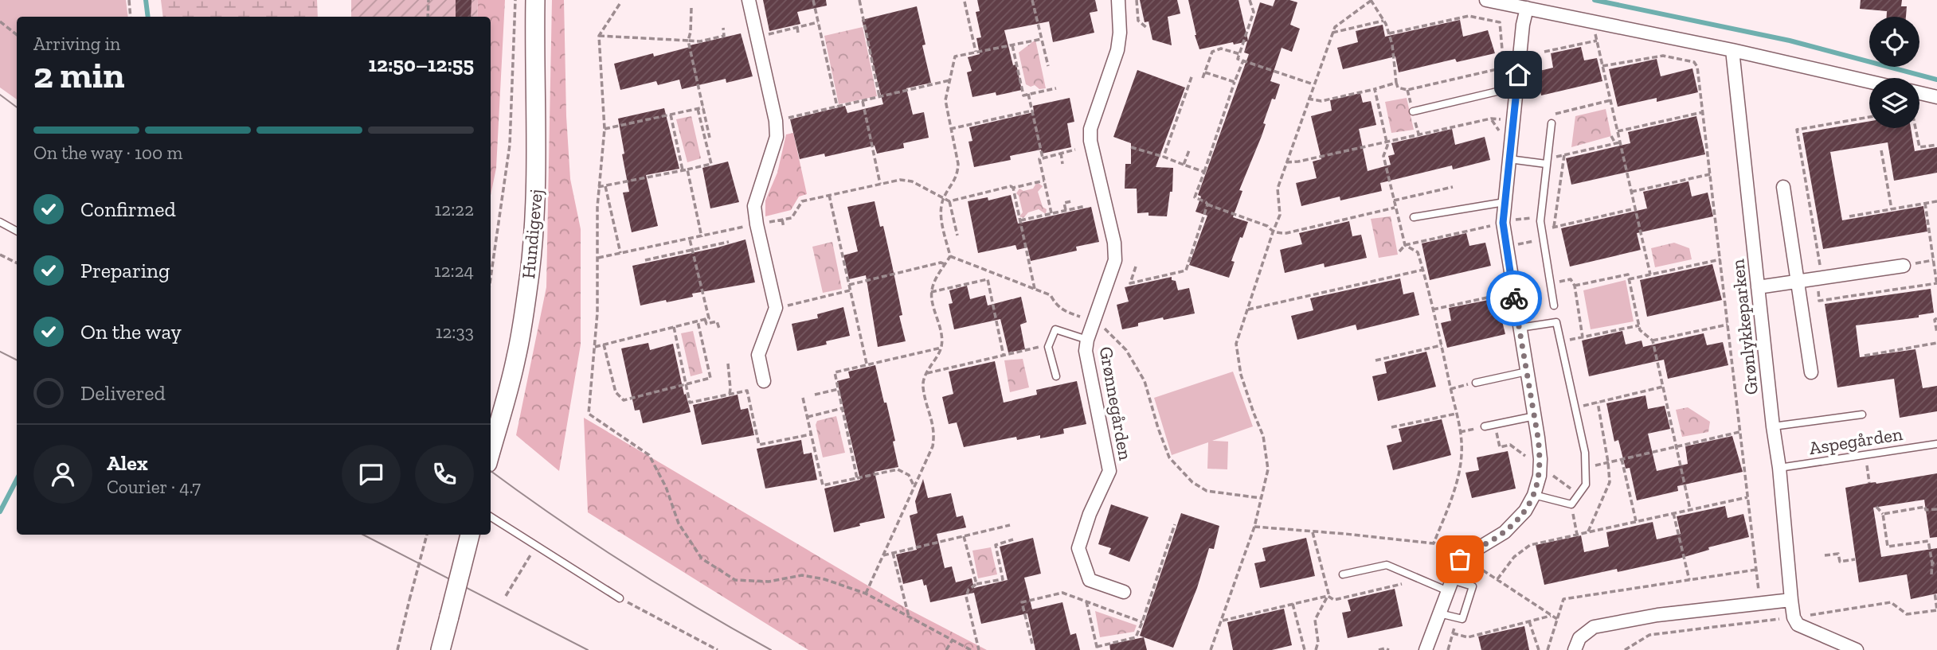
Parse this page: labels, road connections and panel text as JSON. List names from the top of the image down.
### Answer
{
  "streets": {
    "street": ["Hundigevej", "Grønlykkeparken", "Grønnegården"],
    "lane": ["Aspegården"]
  },
  "crossings": [
    ["Grønlykkeparken", "Aspegården"]
  ],
  "page": {
    "heading": ["2 min", "Arriving in", "12:50–12:55"],
    "panel": ["Alex", "Courier · 4.7"],
    "bar": "On the way · 100 m",
    "list": [
      ["Confirmed", "12:22"],
      ["Preparing", "12:24"],
      ["On the way", "12:33"],
      "Delivered"
    ]
  }
}
